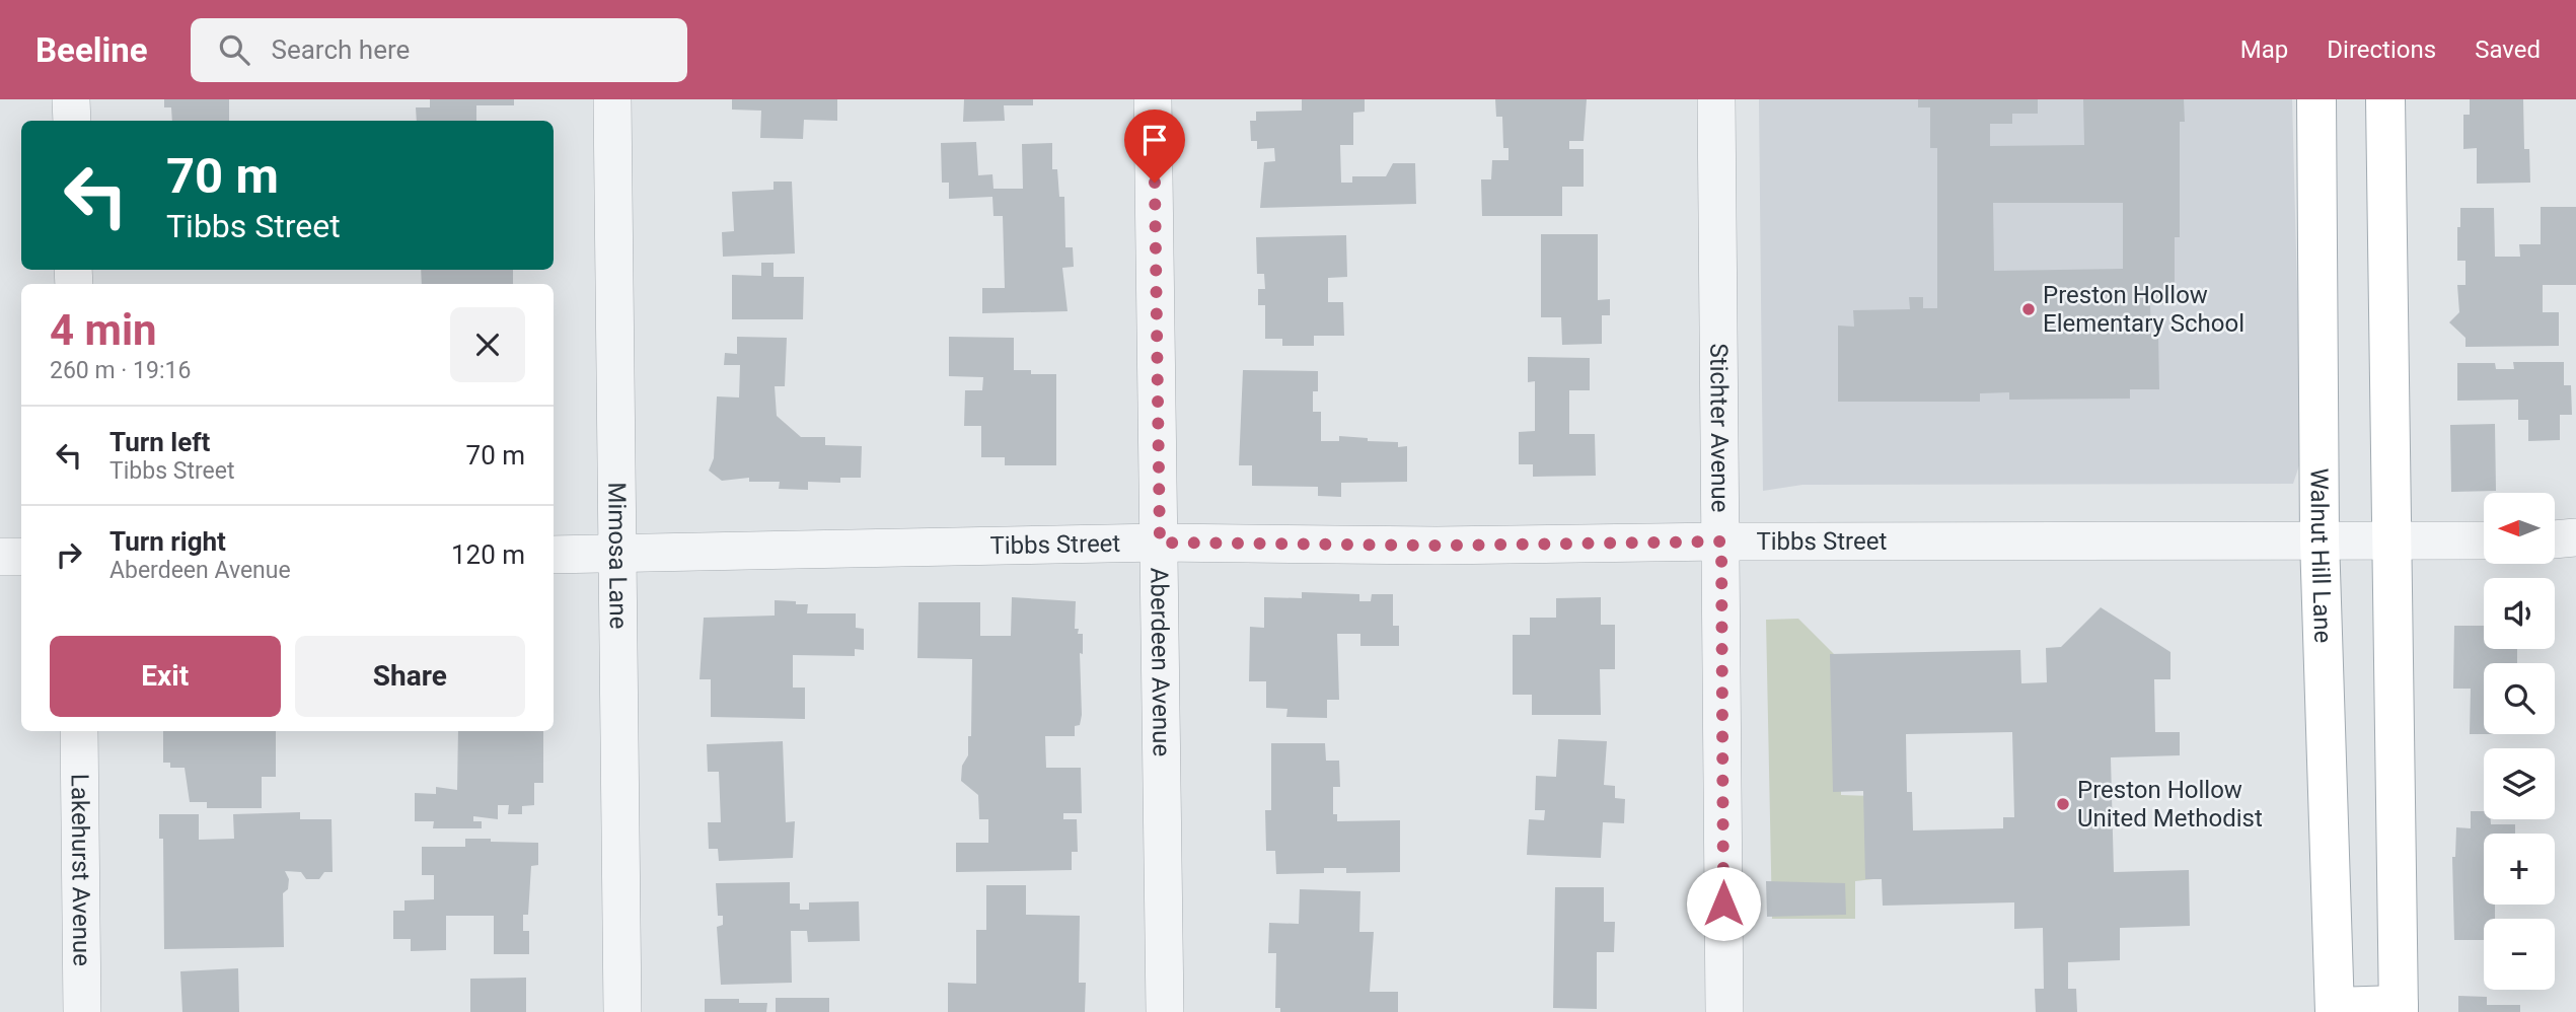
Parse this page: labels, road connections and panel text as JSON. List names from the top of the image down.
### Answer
{
  "streets": {
    "main road": ["Walnut Hill Lane"],
    "street": [
      "Stichter Avenue",
      "Tibbs Street",
      "Mimosa Lane",
      "Aberdeen Avenue",
      "Lakehurst Avenue"
    ]
  },
  "crossings": [
    ["Stichter Avenue", "Tibbs Street"],
    ["Tibbs Street", "Mimosa Lane"],
    ["Tibbs Street", "Walnut Hill Lane"],
    ["Tibbs Street", "Aberdeen Avenue"]
  ],
  "places": ["Preston Hollow Elementary School", "Preston Hollow United Methodist"],
  "north": "left",
  "page": {
    "header": "Beeline",
    "search": "Search here",
    "nav": ["Map", "Directions", "Saved"],
    "turn": ["70 m", "Tibbs Street"],
    "heading": ["4 min", "260 m · 19:16"],
    "list": [
      {
        "name": "Turn left",
        "note": "Tibbs Street",
        "value": "70 m"
      },
      {
        "name": "Turn right",
        "note": "Aberdeen Avenue",
        "value": "120 m"
      }
    ],
    "map_buttons": ["+", "−"],
    "buttons": ["Exit", "Share"]
  }
}
